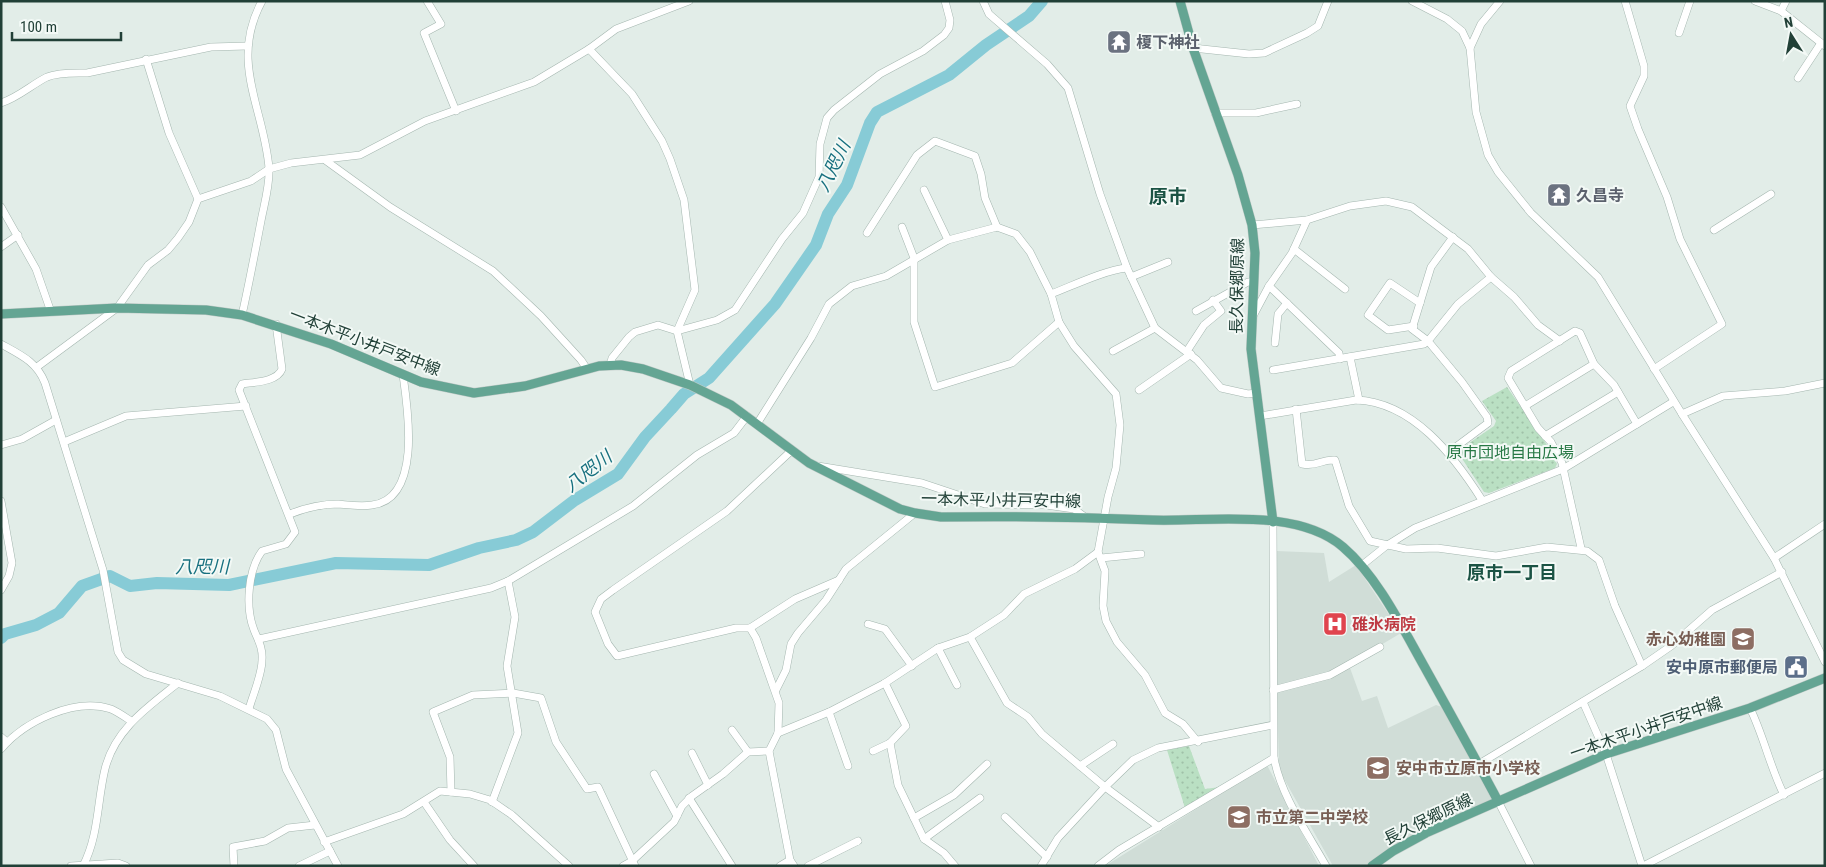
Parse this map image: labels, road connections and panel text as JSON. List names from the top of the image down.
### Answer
{
  "streets": {
    "main road": ["長久保郷原線", "一本木平小井戸安中線"]
  },
  "crossings": [
    ["長久保郷原線", "一本木平小井戸安中線"]
  ],
  "districts": ["原市", "原市一丁目"],
  "water": ["八咫川"],
  "parks": ["原市団地自由広場"],
  "places": {
    "temple": ["榎下神社", "久昌寺"],
    "hospital": ["碓氷病院"],
    "school or university": ["赤心幼稚園", "安中市立原市小学校", "市立第二中学校"],
    "public building": ["安中原市郵便局"]
  },
  "scale_bar": "100 m",
  "north": "top"
}
